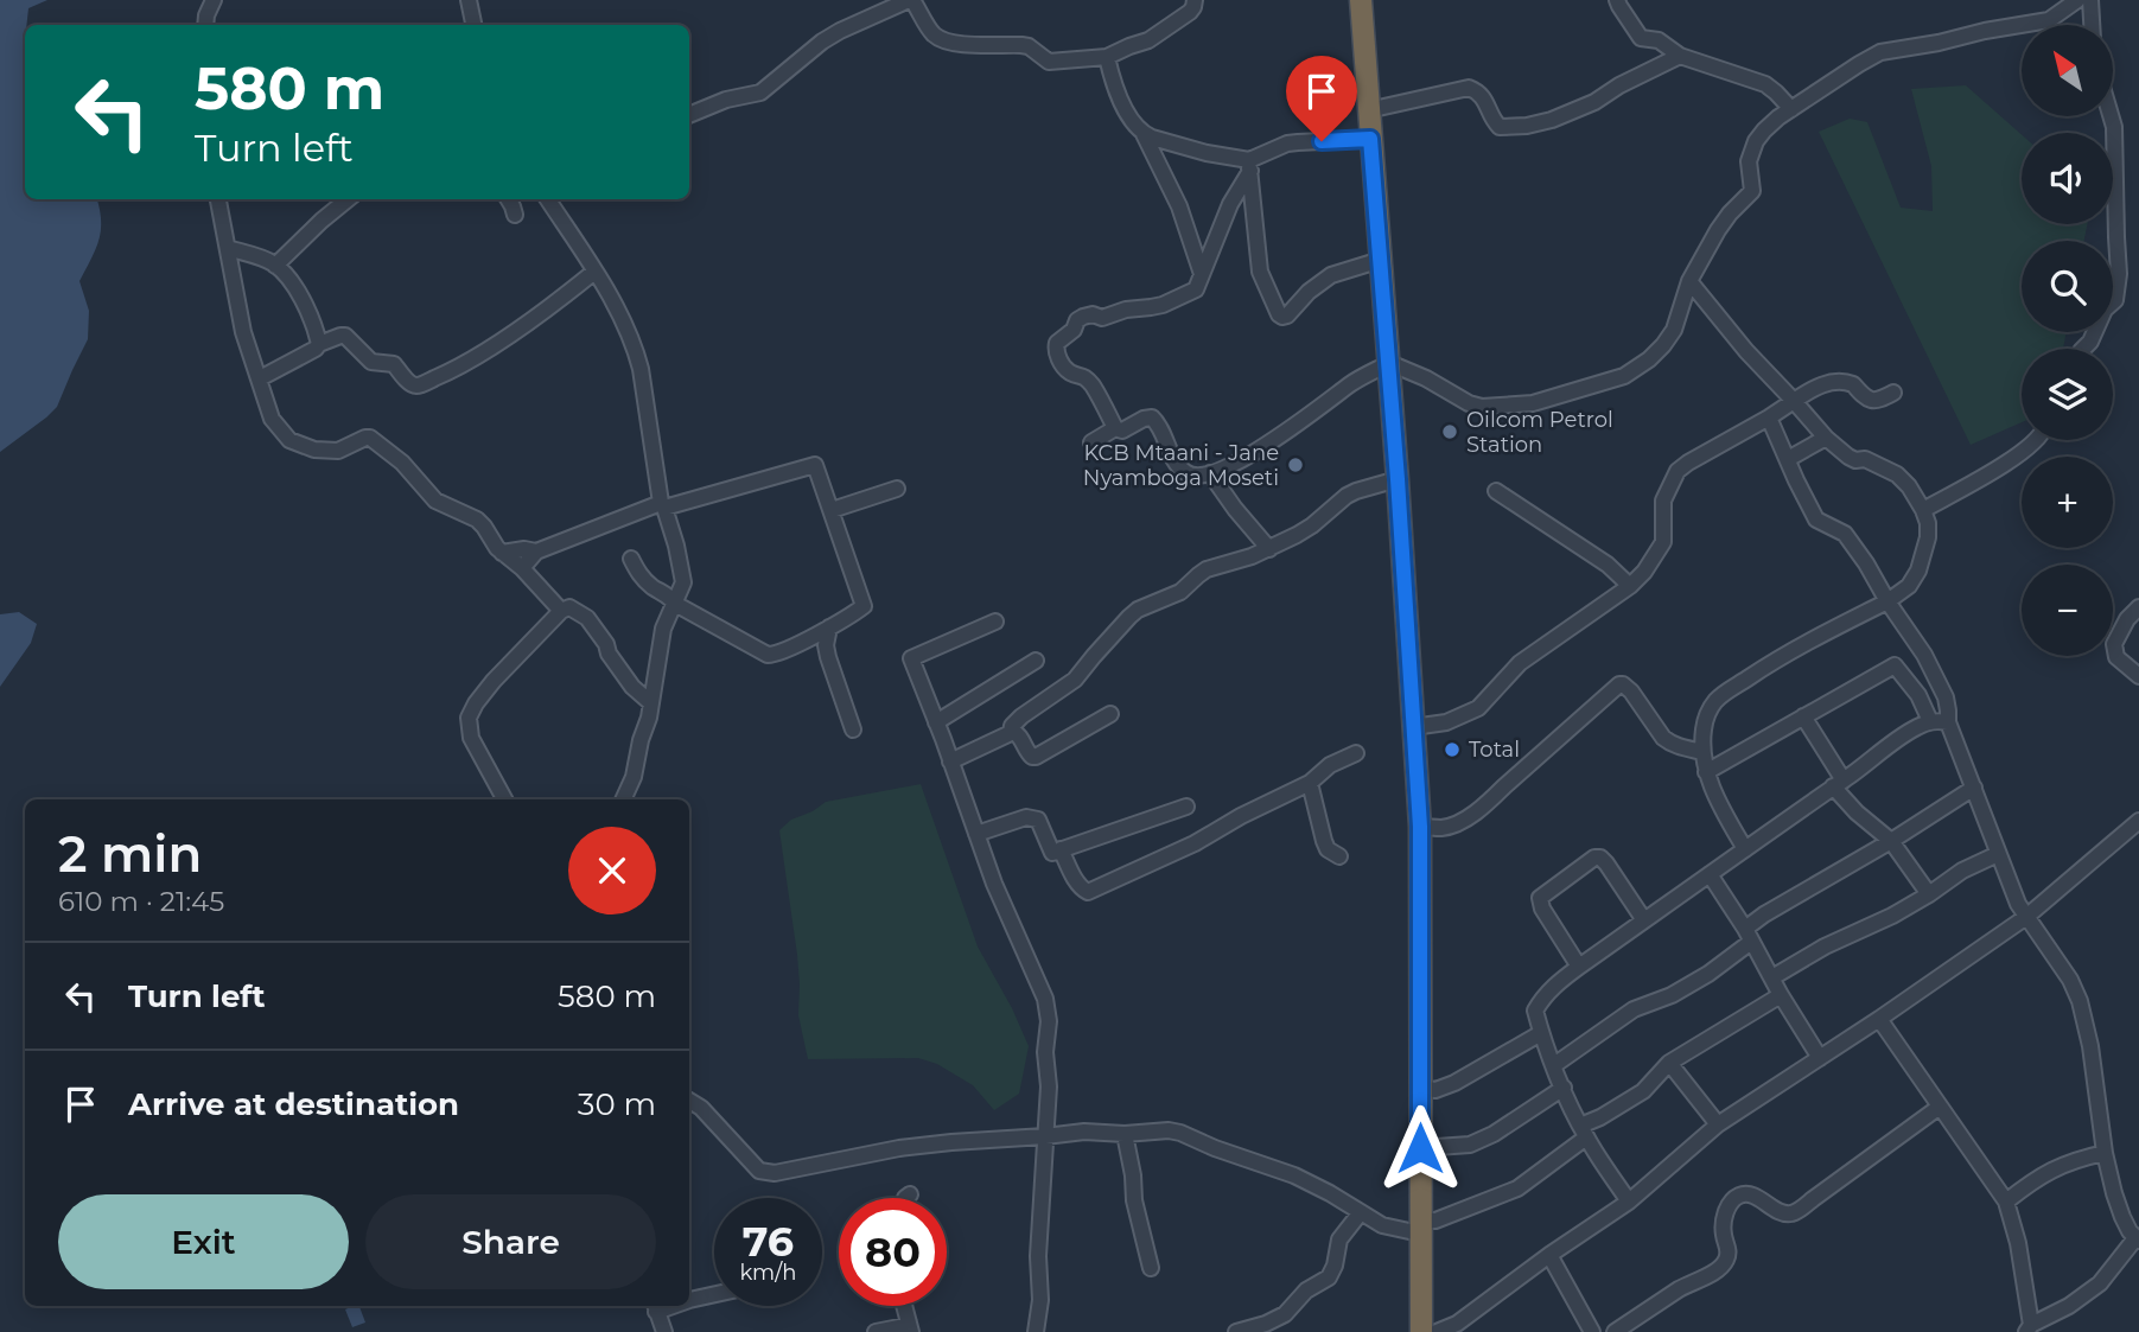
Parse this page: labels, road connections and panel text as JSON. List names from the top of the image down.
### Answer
{
  "places": ["Oilcom Petrol Station", "KCB Mtaani - Jane Nyamboga Moseti", "Total"],
  "north": "top left",
  "page": {
    "map_buttons": ["+", "−"],
    "turn": ["580 m", "Turn left"],
    "heading": ["2 min", "610 m · 21:45"],
    "list": [
      {
        "name": "Turn left",
        "value": "580 m"
      },
      {
        "name": "Arrive at destination",
        "value": "30 m"
      }
    ],
    "buttons": ["Exit", "Share"],
    "speed": "76 km/h",
    "limit": "80"
  }
}
